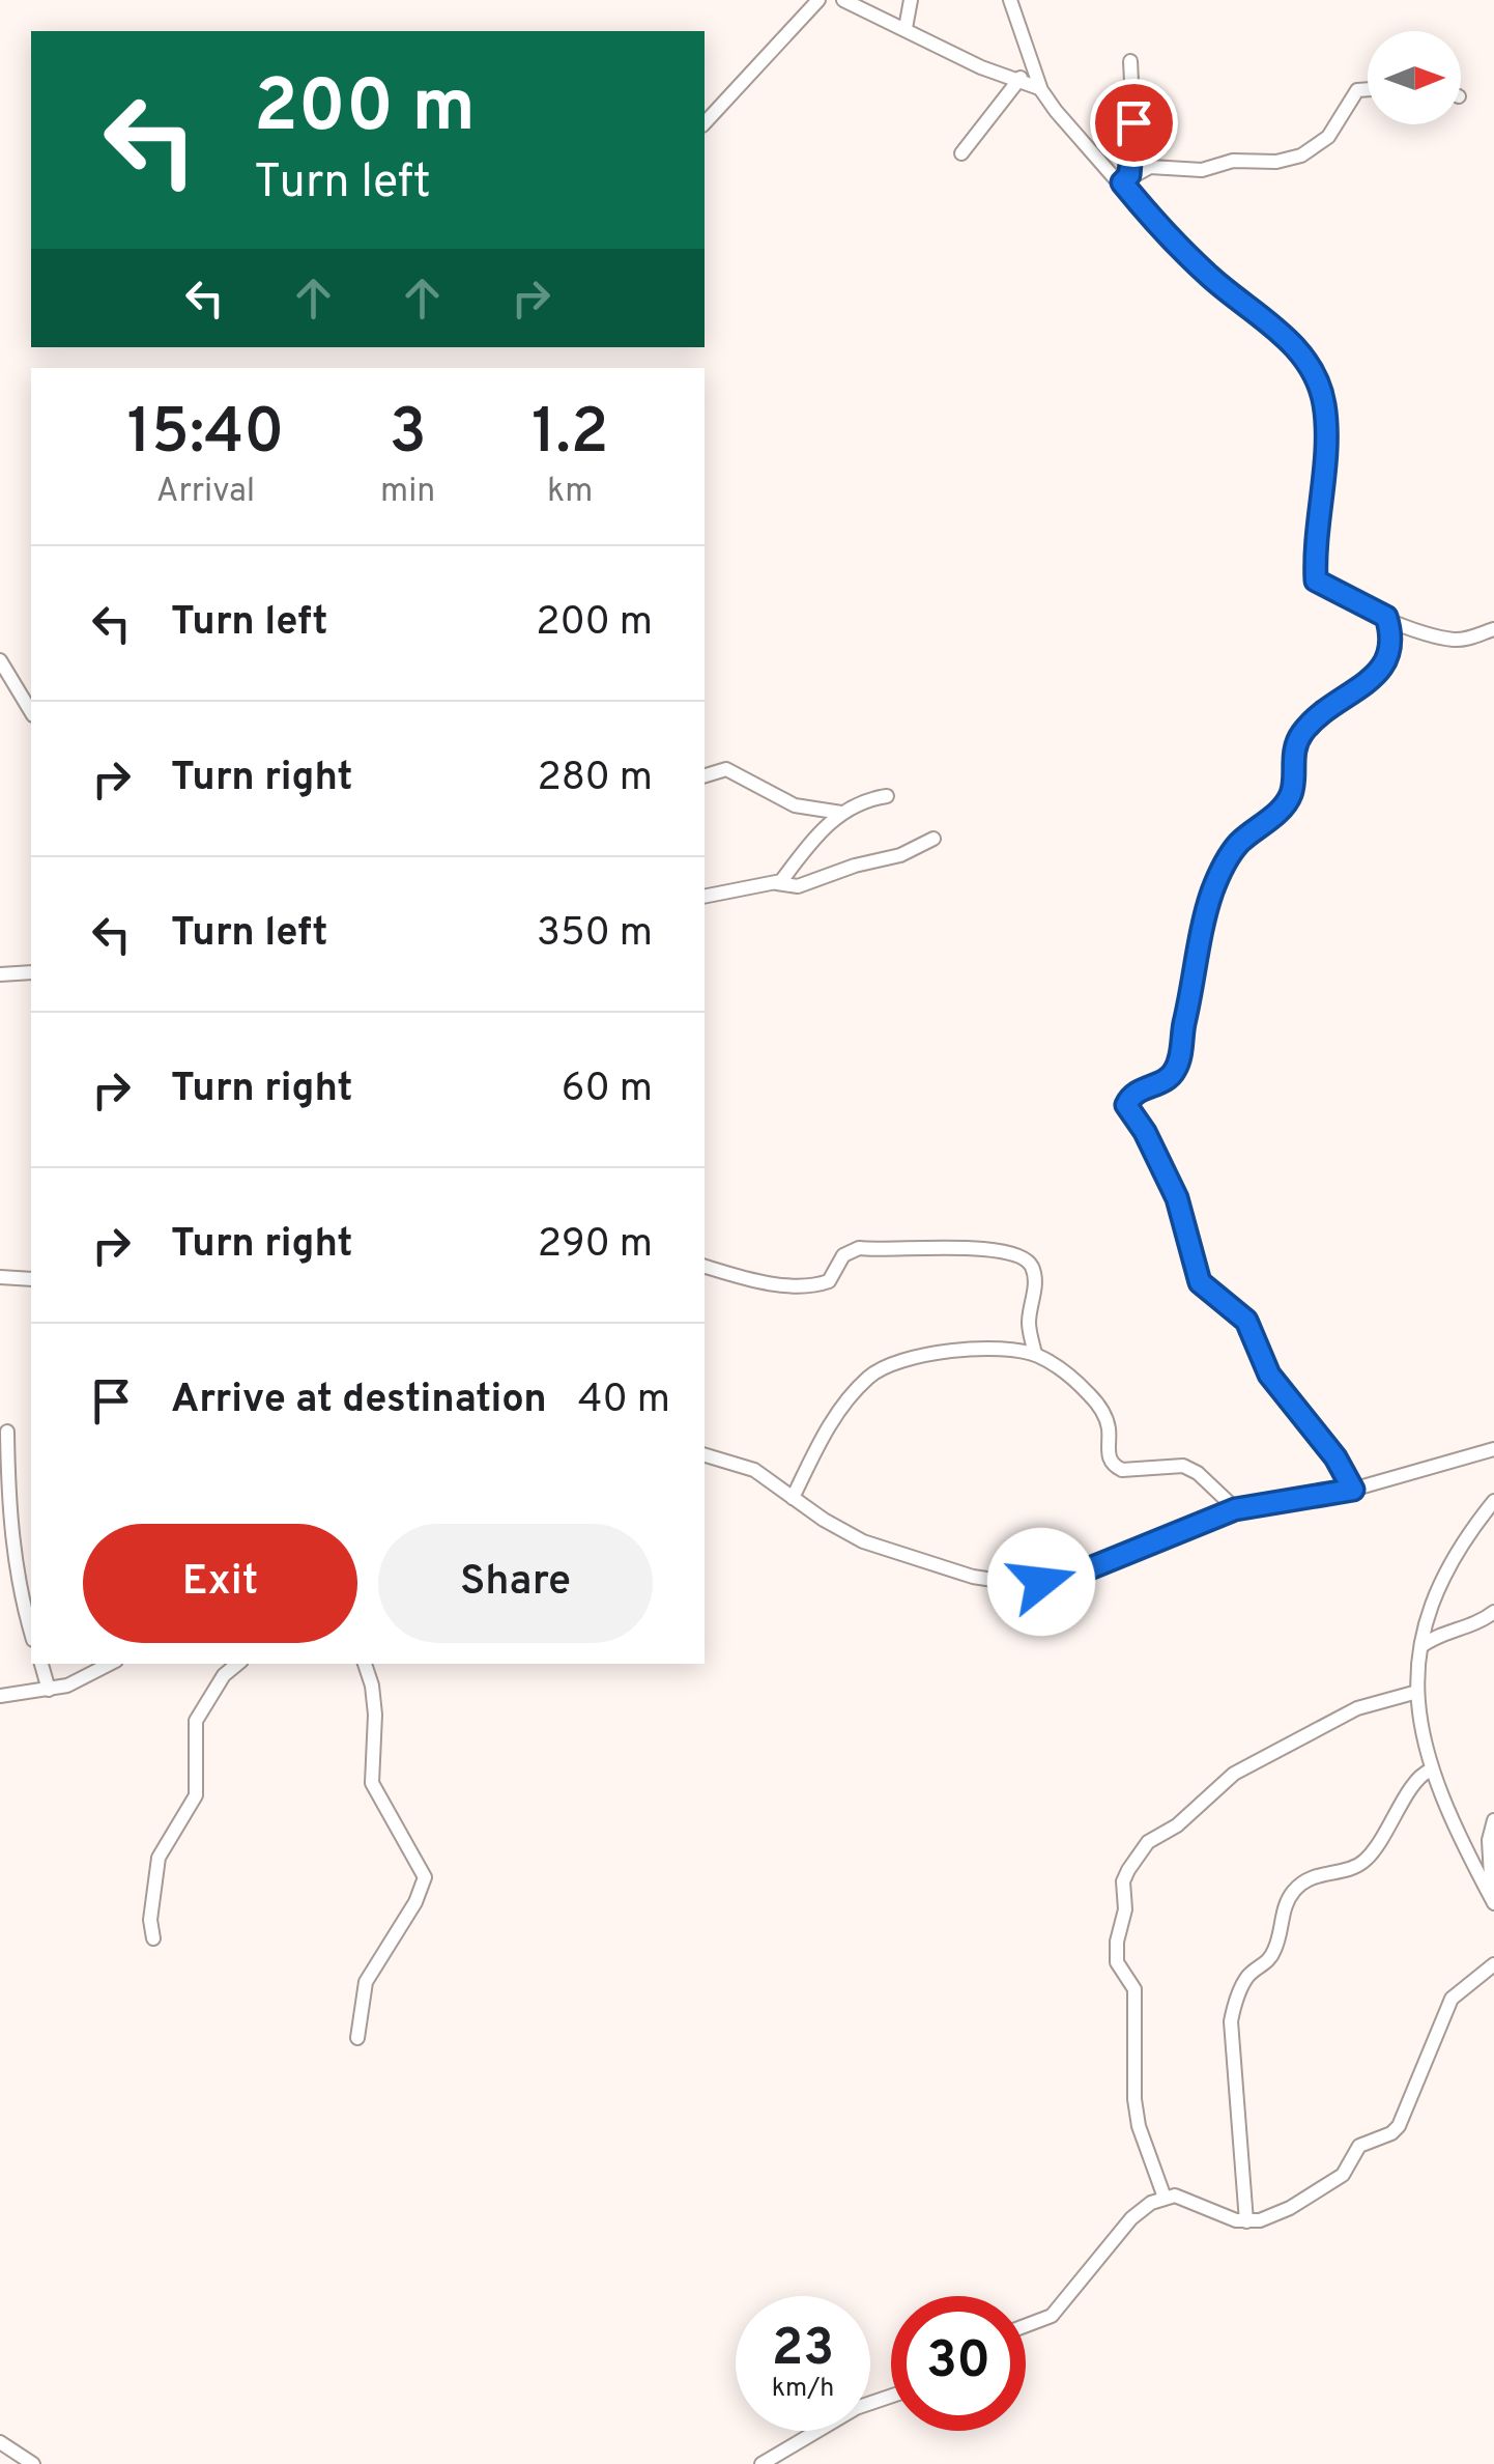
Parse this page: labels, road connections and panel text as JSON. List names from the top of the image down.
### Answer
{
  "north": "right",
  "page": {
    "turn": ["200 m", "Turn left"],
    "eta": [
      "15:40",
      "Arrival",
      "3",
      "min",
      "1.2",
      "km"
    ],
    "list": [
      {
        "name": "Turn left",
        "value": "200 m"
      },
      {
        "name": "Turn right",
        "value": "280 m"
      },
      {
        "name": "Turn left",
        "value": "350 m"
      },
      {
        "name": "Turn right",
        "value": "60 m"
      },
      {
        "name": "Turn right",
        "value": "290 m"
      },
      {
        "name": "Arrive at destination",
        "value": "40 m"
      }
    ],
    "buttons": ["Exit", "Share"],
    "speed": "23 km/h",
    "limit": "30"
  }
}
